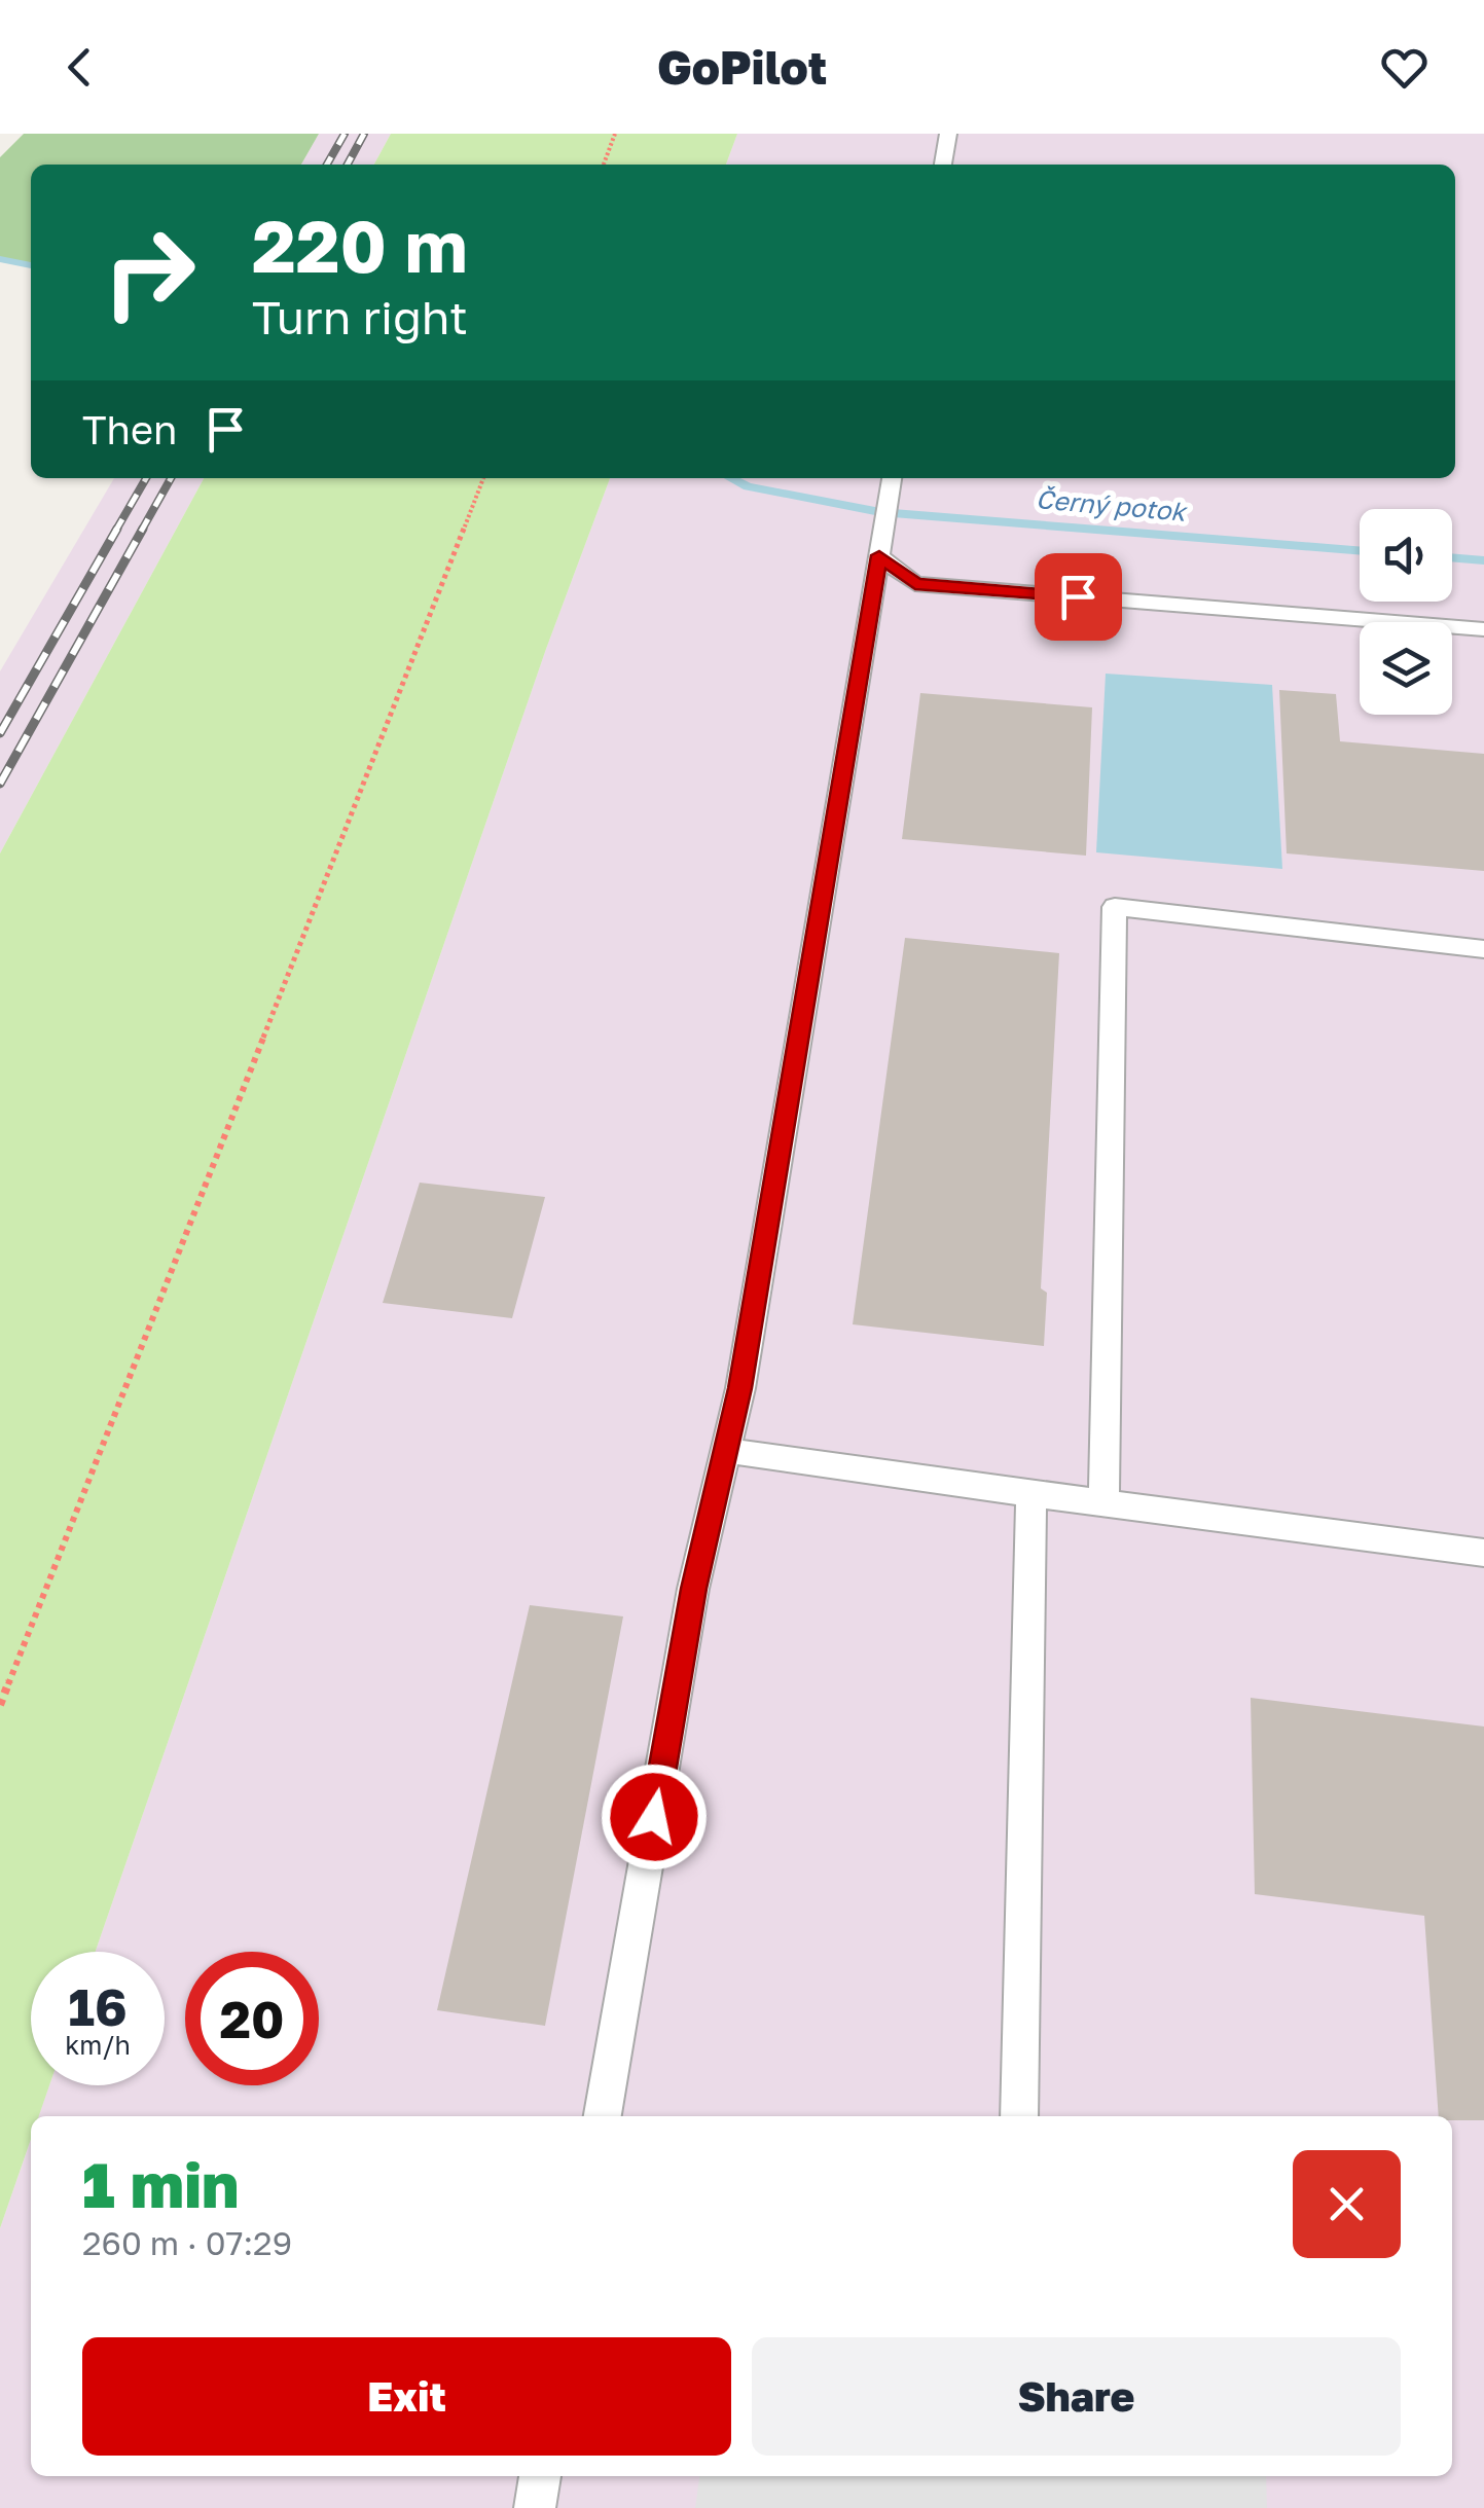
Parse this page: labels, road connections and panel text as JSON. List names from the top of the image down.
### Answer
{
  "water": ["Černý potok"],
  "page": {
    "header": "GoPilot",
    "turn": ["220 m", "Turn right"],
    "then": "Then",
    "speed": "16 km/h",
    "limit": "20",
    "heading": ["1 min", "260 m · 07:29"],
    "buttons": ["Exit", "Share"]
  }
}
